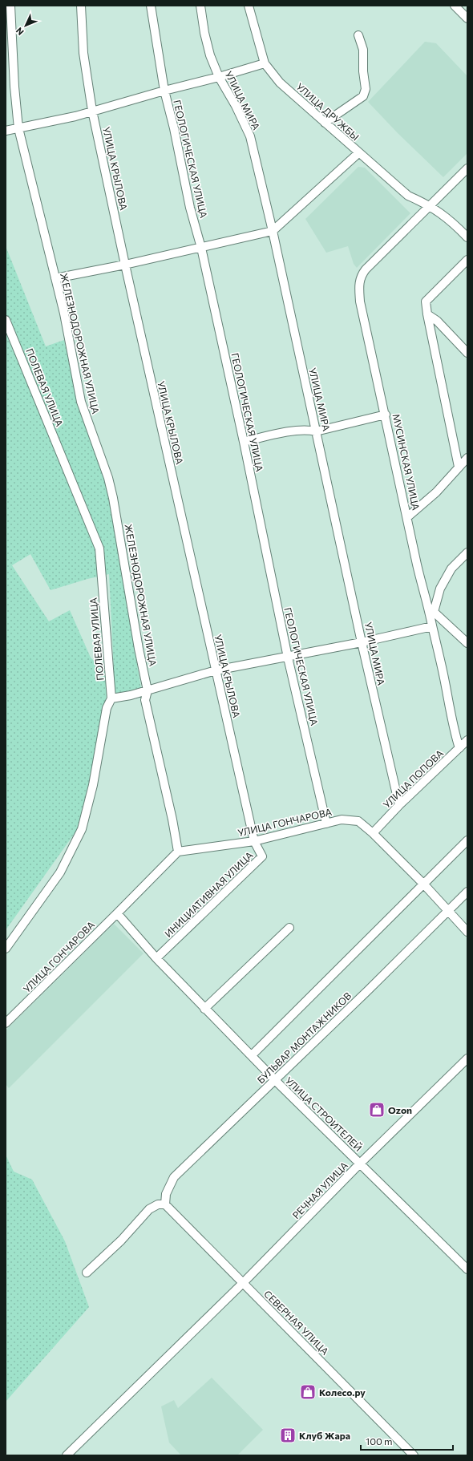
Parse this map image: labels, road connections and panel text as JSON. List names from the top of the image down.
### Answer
{
  "streets": {
    "street": [
      "УЛИЦА МИРА",
      "УЛИЦА ДРУЖБЫ",
      "ГЕОЛОГИЧЕСКАЯ УЛИЦА",
      "УЛИЦА КРЫЛОВА",
      "ЖЕЛЕЗНОДОРОЖНАЯ УЛИЦА",
      "ПОЛЕВАЯ УЛИЦА",
      "МУСИНСКАЯ УЛИЦА",
      "УЛИЦА ПОПОВА",
      "УЛИЦА ГОНЧАРОВА",
      "ИНИЦИАТИВНАЯ УЛИЦА",
      "БУЛЬВАР МОНТАЖНИКОВ",
      "УЛИЦА СТРОИТЕЛЕЙ",
      "РЕЧНАЯ УЛИЦА",
      "СЕВЕРНАЯ УЛИЦА"
    ]
  },
  "crossings": [
    ["УЛИЦА МИРА", "УЛИЦА ПОПОВА"],
    ["УЛИЦА ДРУЖБЫ", "МУСИНСКАЯ УЛИЦА"],
    ["ГЕОЛОГИЧЕСКАЯ УЛИЦА", "УЛИЦА ГОНЧАРОВА"],
    ["УЛИЦА КРЫЛОВА", "УЛИЦА ГОНЧАРОВА"],
    ["УЛИЦА КРЫЛОВА", "ИНИЦИАТИВНАЯ УЛИЦА"],
    ["ЖЕЛЕЗНОДОРОЖНАЯ УЛИЦА", "УЛИЦА ГОНЧАРОВА"],
    ["МУСИНСКАЯ УЛИЦА", "УЛИЦА ПОПОВА"],
    ["УЛИЦА ПОПОВА", "УЛИЦА ГОНЧАРОВА"],
    ["УЛИЦА ГОНЧАРОВА", "ИНИЦИАТИВНАЯ УЛИЦА"],
    ["УЛИЦА ГОНЧАРОВА", "БУЛЬВАР МОНТАЖНИКОВ"],
    ["УЛИЦА ГОНЧАРОВА", "УЛИЦА СТРОИТЕЛЕЙ"],
    ["ИНИЦИАТИВНАЯ УЛИЦА", "УЛИЦА СТРОИТЕЛЕЙ"],
    ["БУЛЬВАР МОНТАЖНИКОВ", "УЛИЦА СТРОИТЕЛЕЙ"],
    ["БУЛЬВАР МОНТАЖНИКОВ", "СЕВЕРНАЯ УЛИЦА"],
    ["УЛИЦА СТРОИТЕЛЕЙ", "РЕЧНАЯ УЛИЦА"],
    ["РЕЧНАЯ УЛИЦА", "СЕВЕРНАЯ УЛИЦА"]
  ],
  "places": {
    "shop": ["Ozon", "Колесо.ру"],
    "building": ["Клуб Жара"]
  },
  "scale_bar": "100 m",
  "north": "bottom left"
}
